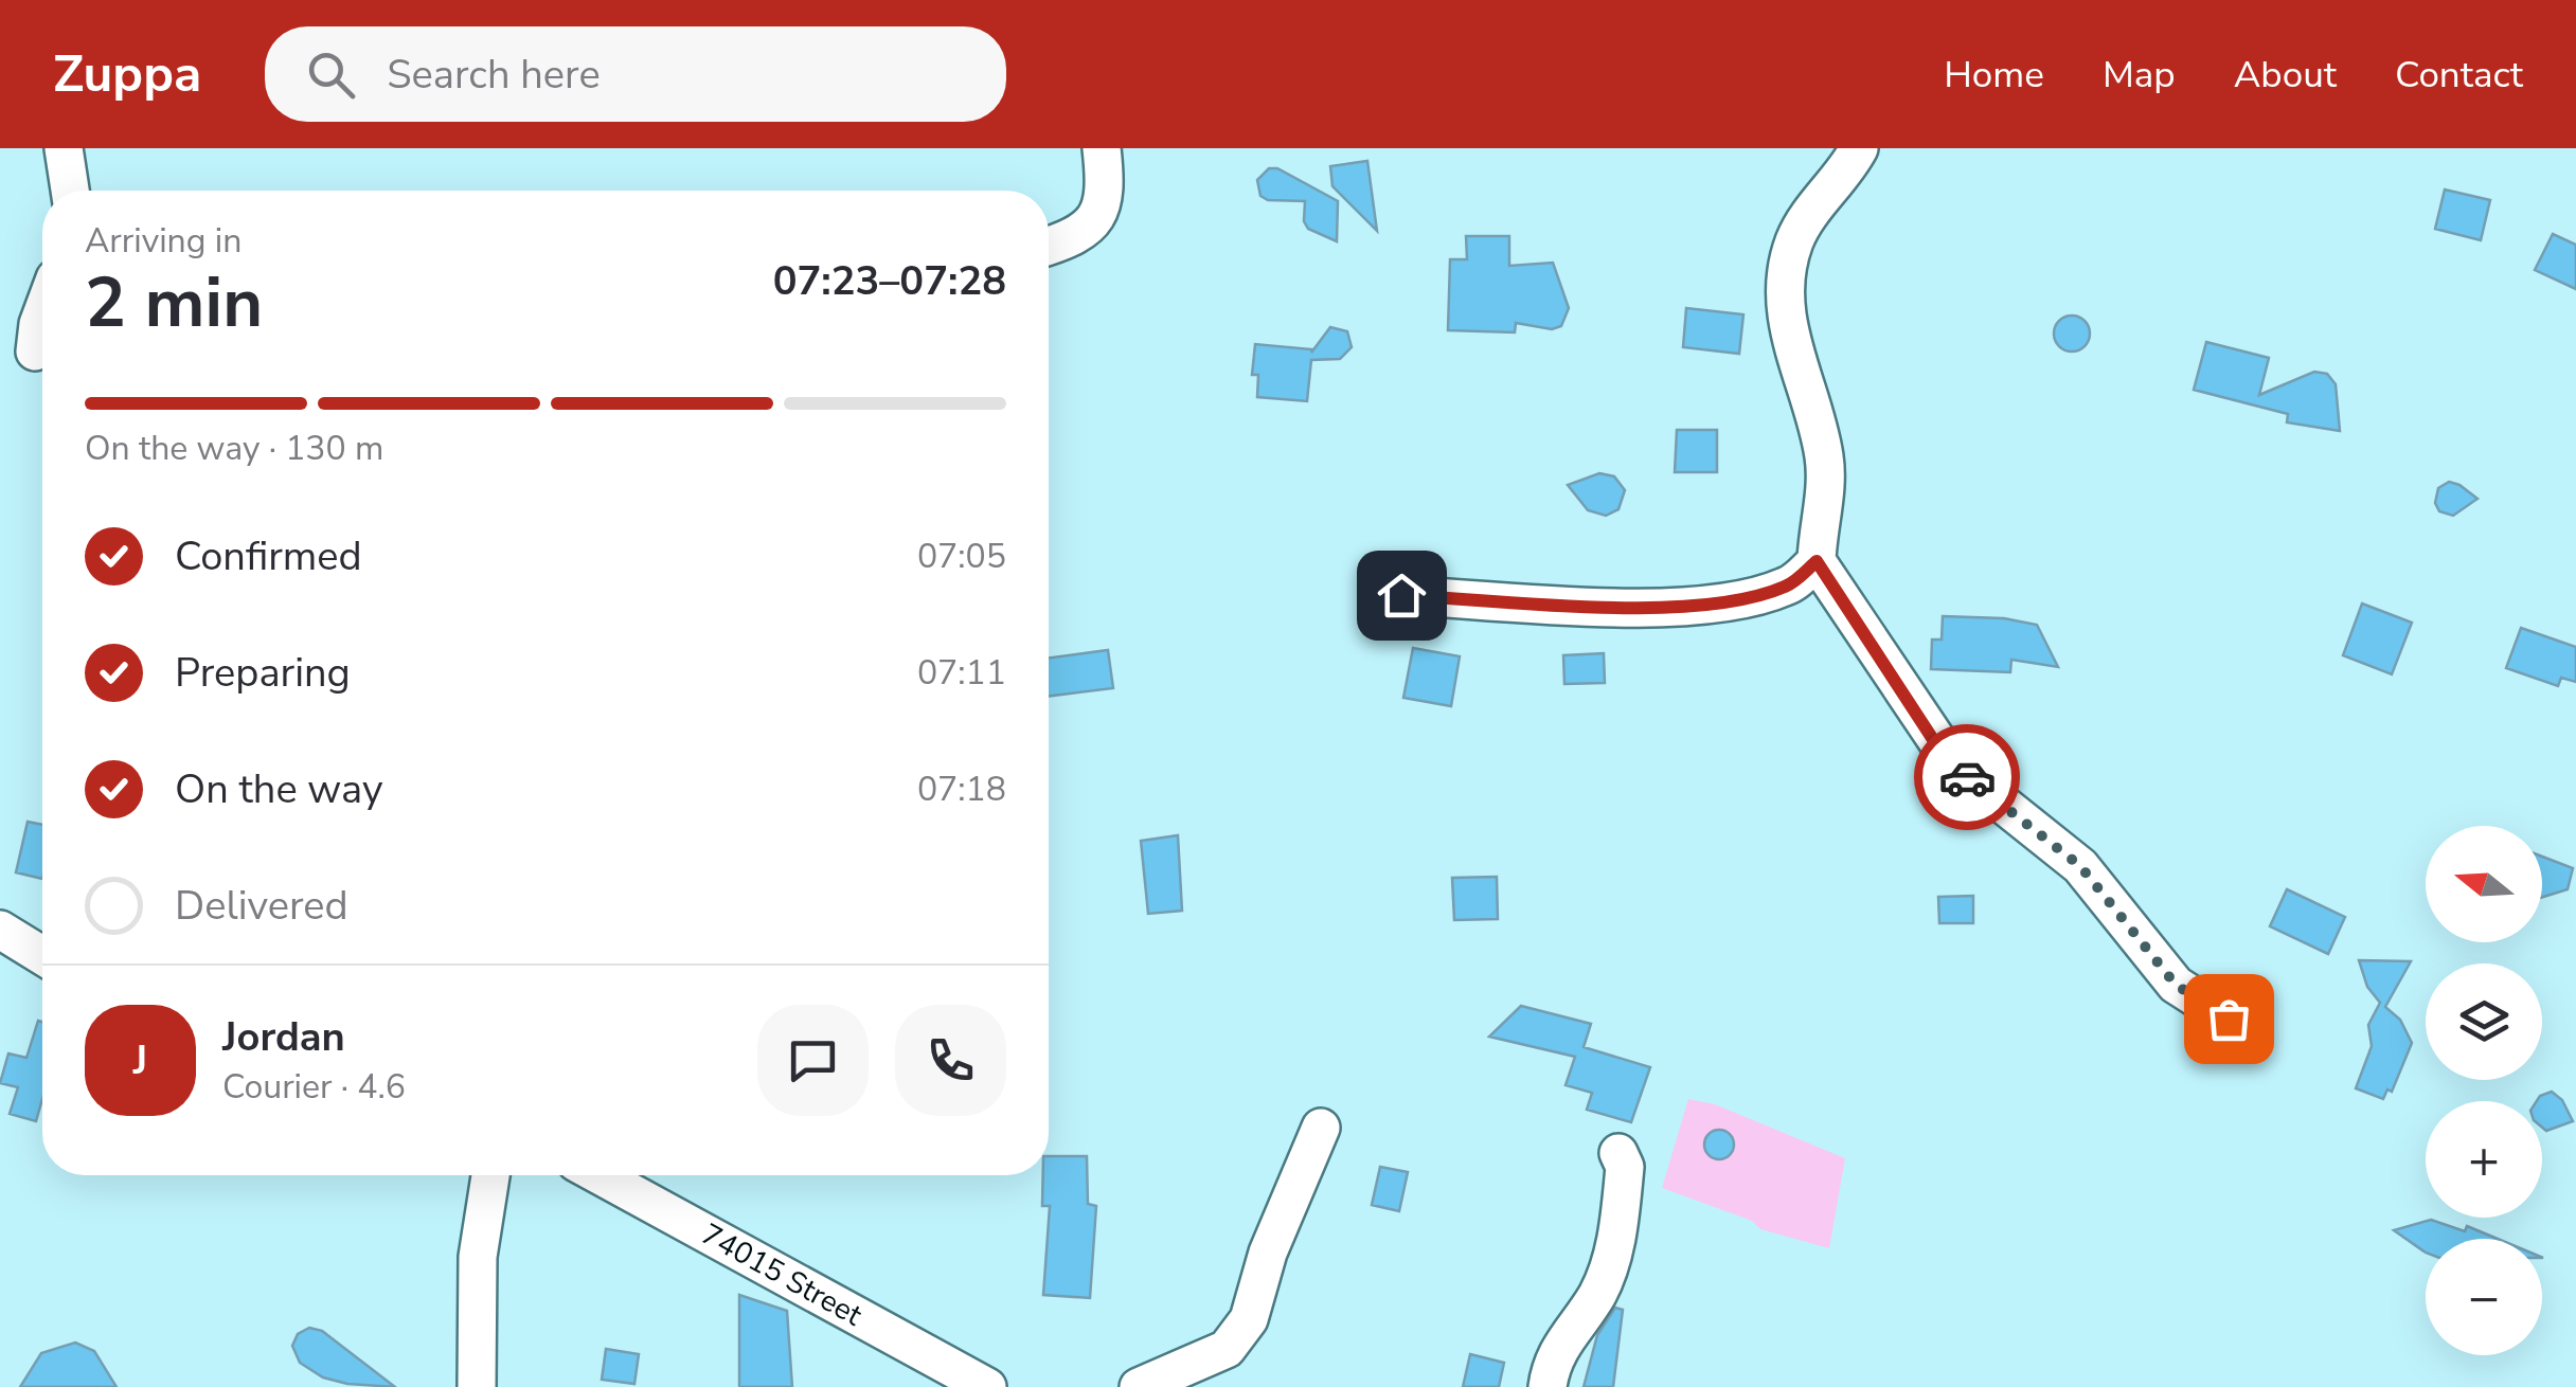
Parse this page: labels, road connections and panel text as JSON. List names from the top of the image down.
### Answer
{
  "streets": {
    "street": ["74015 Street"]
  },
  "north": "left",
  "page": {
    "header": "Zuppa",
    "search": "Search here",
    "nav": [
      "Home",
      "Map",
      "About",
      "Contact"
    ],
    "heading": ["2 min", "Arriving in", "07:23–07:28"],
    "panel": ["Jordan", "Courier · 4.6"],
    "bar": "On the way · 130 m",
    "list": [
      ["Confirmed", "07:05"],
      ["Preparing", "07:11"],
      ["On the way", "07:18"],
      "Delivered"
    ],
    "map_buttons": ["+", "−"],
    "round": "J"
  }
}
